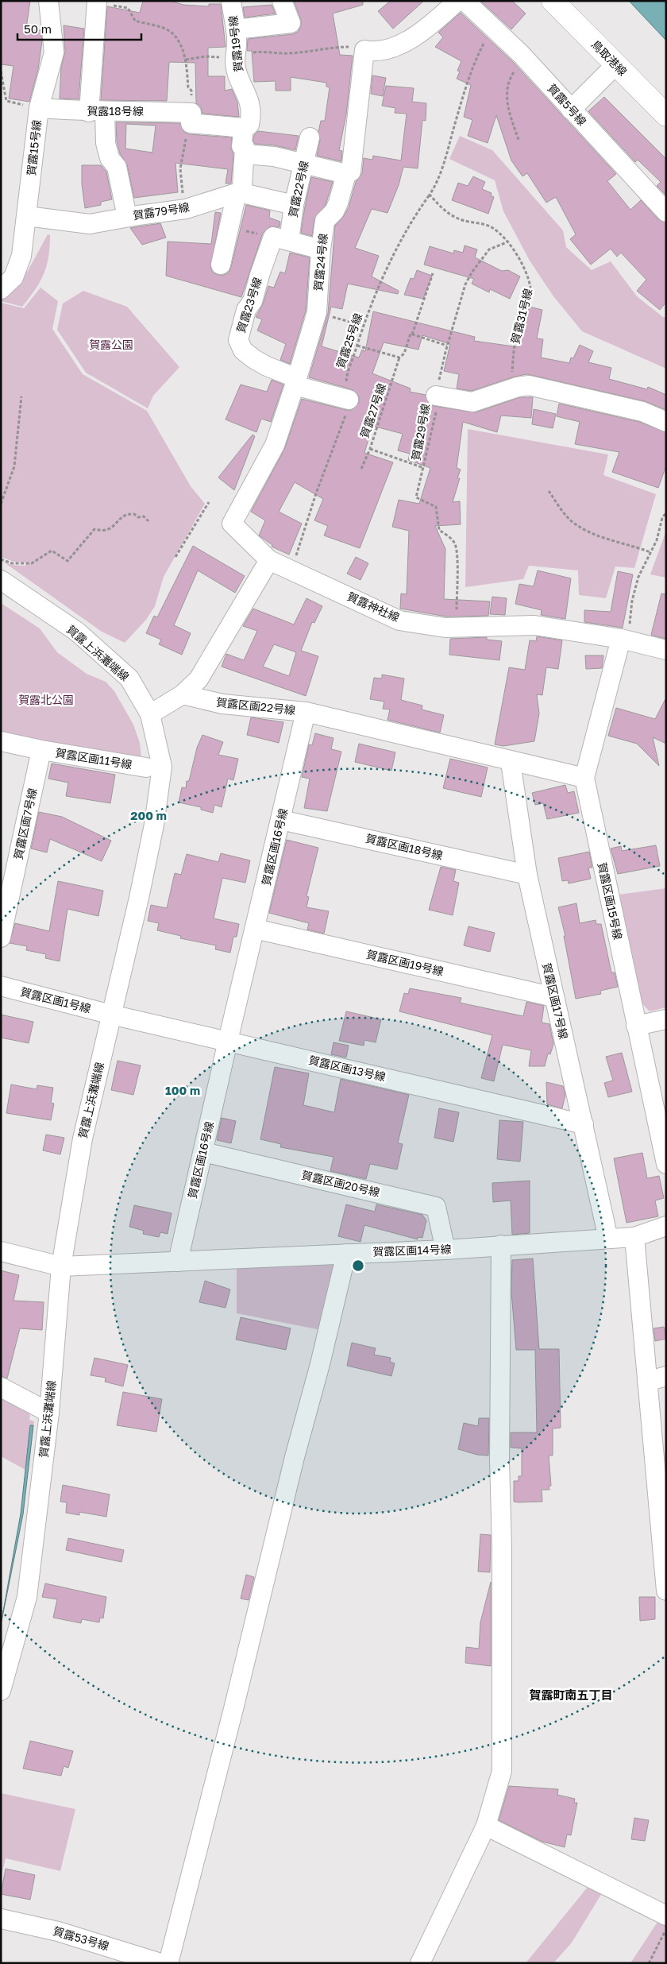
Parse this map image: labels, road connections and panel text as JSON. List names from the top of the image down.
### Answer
{
  "streets": {
    "main road": ["鳥取港線"],
    "street": [
      "賀露19号線",
      "賀露5号線",
      "賀露18号線",
      "賀露15号線",
      "賀露22号線",
      "賀露79号線",
      "賀露24号線",
      "賀露23号線",
      "賀露神社線",
      "賀露上浜灘端線",
      "賀露区画22号線",
      "賀露区画11号線",
      "賀露区画7号線",
      "賀露区画16号線",
      "賀露区画18号線",
      "賀露区画15号線",
      "賀露区画19号線",
      "賀露区画1号線",
      "賀露区画17号線",
      "賀露区画13号線",
      "賀露区画20号線",
      "賀露区画14号線",
      "賀露53号線"
    ],
    "path": [
      "賀露31号線",
      "賀露25号線",
      "賀露27号線",
      "賀露29号線"
    ]
  },
  "crossings": [
    ["賀露19号線", "賀露18号線"],
    ["賀露19号線", "賀露79号線"],
    ["賀露18号線", "賀露15号線"],
    ["賀露15号線", "賀露79号線"],
    ["賀露22号線", "賀露23号線"],
    ["賀露24号線", "賀露23号線"],
    ["賀露24号線", "賀露神社線"],
    ["賀露23号線", "賀露25号線"],
    ["賀露31号線", "賀露25号線"],
    ["賀露31号線", "賀露29号線"],
    ["賀露25号線", "賀露神社線"],
    ["賀露29号線", "賀露神社線"],
    ["賀露神社線", "賀露区画15号線"],
    ["賀露上浜灘端線", "賀露区画1号線"],
    ["賀露上浜灘端線", "賀露区画13号線"],
    ["賀露上浜灘端線", "賀露区画14号線"],
    ["賀露区画22号線", "賀露区画16号線"],
    ["賀露区画11号線", "賀露区画7号線"],
    ["賀露区画16号線", "賀露区画18号線"],
    ["賀露区画16号線", "賀露区画19号線"],
    ["賀露区画16号線", "賀露区画13号線"],
    ["賀露区画16号線", "賀露区画20号線"],
    ["賀露区画16号線", "賀露区画14号線"],
    ["賀露区画18号線", "賀露区画17号線"],
    ["賀露区画19号線", "賀露区画17号線"],
    ["賀露区画1号線", "賀露区画13号線"],
    ["賀露区画17号線", "賀露区画13号線"],
    ["賀露区画17号線", "賀露区画14号線"],
    ["賀露区画20号線", "賀露区画14号線"]
  ],
  "districts": ["賀露町南五丁目"],
  "parks": ["賀露公園", "賀露北公園"],
  "scale_bar": "50 m",
  "rings": ["200 m", "100 m"]
}
